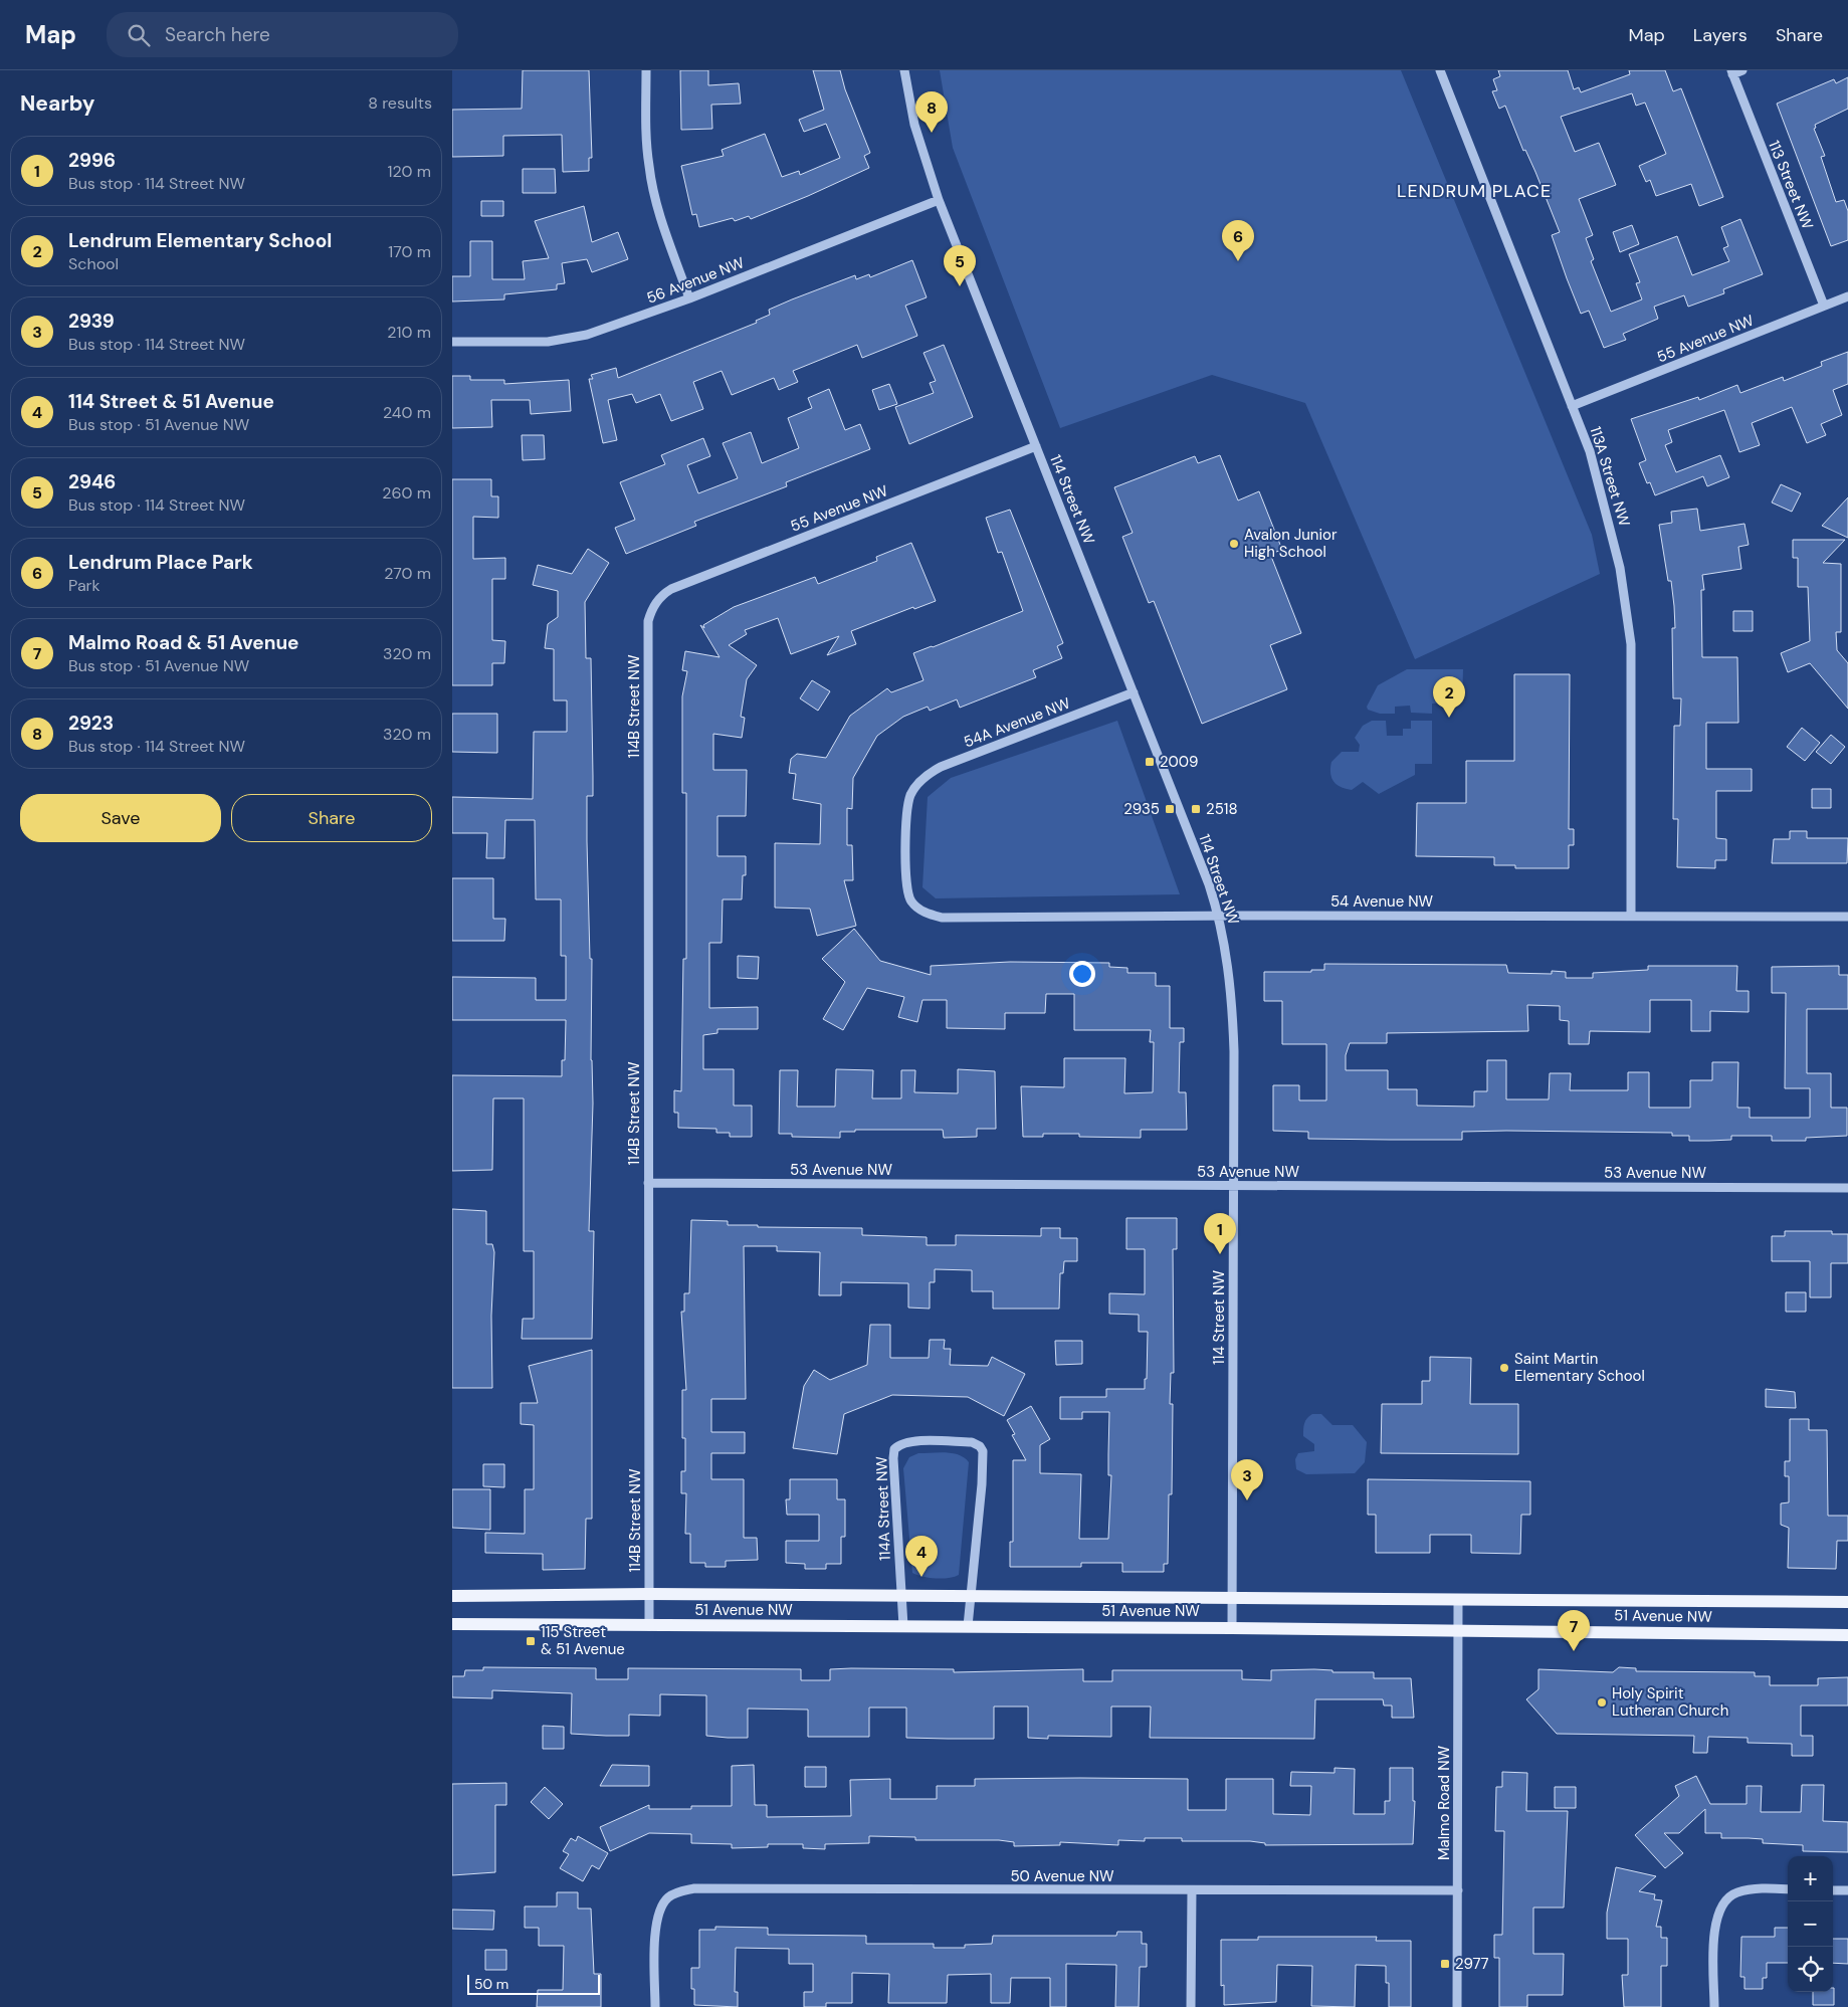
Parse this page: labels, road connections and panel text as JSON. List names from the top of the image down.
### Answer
{
  "streets": {
    "main road": ["51 Avenue NW"],
    "street": [
      "113 Street NW",
      "56 Avenue NW",
      "55 Avenue NW",
      "113A Street NW",
      "114 Street NW",
      "114B Street NW",
      "54A Avenue NW",
      "54 Avenue NW",
      "53 Avenue NW",
      "114A Street NW",
      "Malmo Road NW",
      "50 Avenue NW"
    ]
  },
  "crossings": [
    ["113 Street NW", "55 Avenue NW"],
    ["56 Avenue NW", "114 Street NW"],
    ["55 Avenue NW", "113A Street NW"],
    ["55 Avenue NW", "114 Street NW"],
    ["55 Avenue NW", "114B Street NW"],
    ["113A Street NW", "54 Avenue NW"],
    ["114 Street NW", "54A Avenue NW"],
    ["114 Street NW", "54 Avenue NW"],
    ["114 Street NW", "53 Avenue NW"],
    ["114 Street NW", "51 Avenue NW"],
    ["114B Street NW", "53 Avenue NW"],
    ["114B Street NW", "51 Avenue NW"],
    ["54A Avenue NW", "54 Avenue NW"],
    ["114A Street NW", "51 Avenue NW"],
    ["51 Avenue NW", "Malmo Road NW"],
    ["Malmo Road NW", "50 Avenue NW"]
  ],
  "districts": ["LENDRUM PLACE"],
  "places": {
    "other": ["Avalon Junior High School", "Saint Martin Elementary School", "Holy Spirit Lutheran Church"],
    "transit": [
      "2009",
      "2935",
      "2518",
      "115 Street & 51 Avenue",
      "2977"
    ]
  },
  "scale_bar": "50 m",
  "page": {
    "header": "Map",
    "search": "Search here",
    "nav": ["Map", "Layers", "Share"],
    "heading": ["Nearby", "8 results"],
    "pins": [
      "8",
      "6",
      "5",
      "2",
      "1",
      "3",
      "4",
      "7"
    ],
    "list": [
      {
        "mark": "1",
        "name": "2996",
        "note": "Bus stop · 114 Street NW",
        "value": "120 m"
      },
      {
        "mark": "2",
        "name": "Lendrum Elementary School",
        "note": "School",
        "value": "170 m"
      },
      {
        "mark": "3",
        "name": "2939",
        "note": "Bus stop · 114 Street NW",
        "value": "210 m"
      },
      {
        "mark": "4",
        "name": "114 Street & 51 Avenue",
        "note": "Bus stop · 51 Avenue NW",
        "value": "240 m"
      },
      {
        "mark": "5",
        "name": "2946",
        "note": "Bus stop · 114 Street NW",
        "value": "260 m"
      },
      {
        "mark": "6",
        "name": "Lendrum Place Park",
        "note": "Park",
        "value": "270 m"
      },
      {
        "mark": "7",
        "name": "Malmo Road & 51 Avenue",
        "note": "Bus stop · 51 Avenue NW",
        "value": "320 m"
      },
      {
        "mark": "8",
        "name": "2923",
        "note": "Bus stop · 114 Street NW",
        "value": "320 m"
      }
    ],
    "buttons": ["Save", "Share"],
    "map_buttons": ["+", "−"],
    "scale": "50 m"
  }
}
